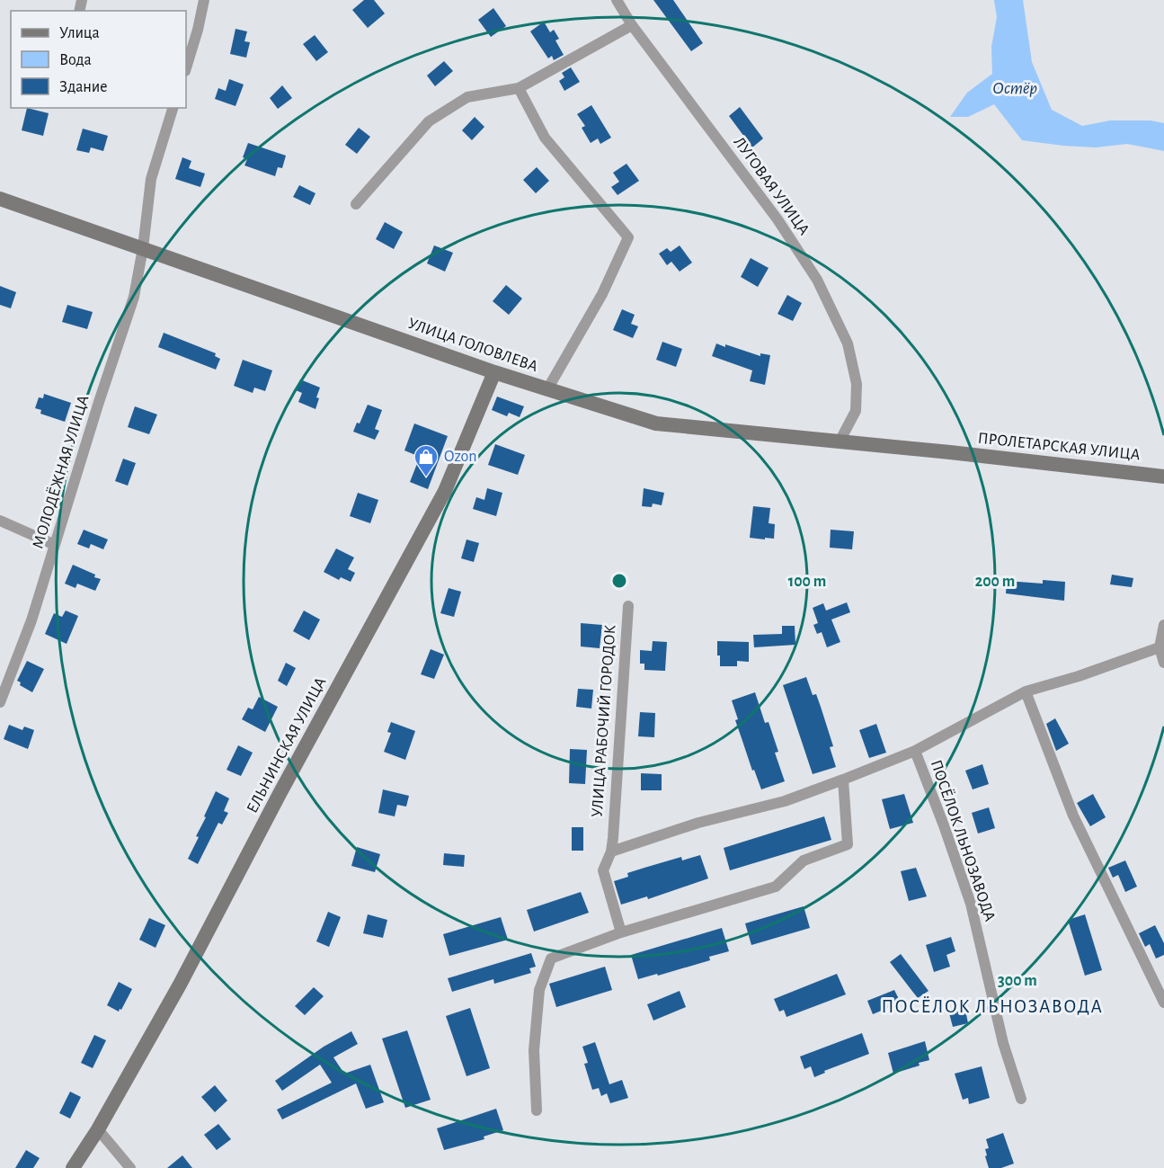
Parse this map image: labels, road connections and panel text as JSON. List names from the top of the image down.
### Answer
{
  "streets": {
    "main road": ["УЛИЦА ГОЛОВЛЕВА", "ПРОЛЕТАРСКАЯ УЛИЦА", "ЕЛЬНИНСКАЯ УЛИЦА"],
    "street": [
      "ЛУГОВАЯ УЛИЦА",
      "МОЛОДЁЖНАЯ УЛИЦА",
      "УЛИЦА РАБОЧИЙ ГОРОДОК",
      "ПОСЁЛОК ЛЬНОЗАВОДА"
    ]
  },
  "crossings": [
    ["ЛУГОВАЯ УЛИЦА", "УЛИЦА ГОЛОВЛЕВА"],
    ["УЛИЦА ГОЛОВЛЕВА", "ПРОЛЕТАРСКАЯ УЛИЦА"],
    ["УЛИЦА ГОЛОВЛЕВА", "МОЛОДЁЖНАЯ УЛИЦА"],
    ["УЛИЦА ГОЛОВЛЕВА", "ЕЛЬНИНСКАЯ УЛИЦА"],
    ["УЛИЦА РАБОЧИЙ ГОРОДОК", "ПОСЁЛОК ЛЬНОЗАВОДА"]
  ],
  "districts": ["ПОСЁЛОК ЛЬНОЗАВОДА"],
  "water": ["Остёр"],
  "places": {
    "shop": ["Ozon"]
  },
  "legend": ["Улица", "Вода", "Здание"],
  "rings": ["100 m", "200 m", "300 m"]
}
